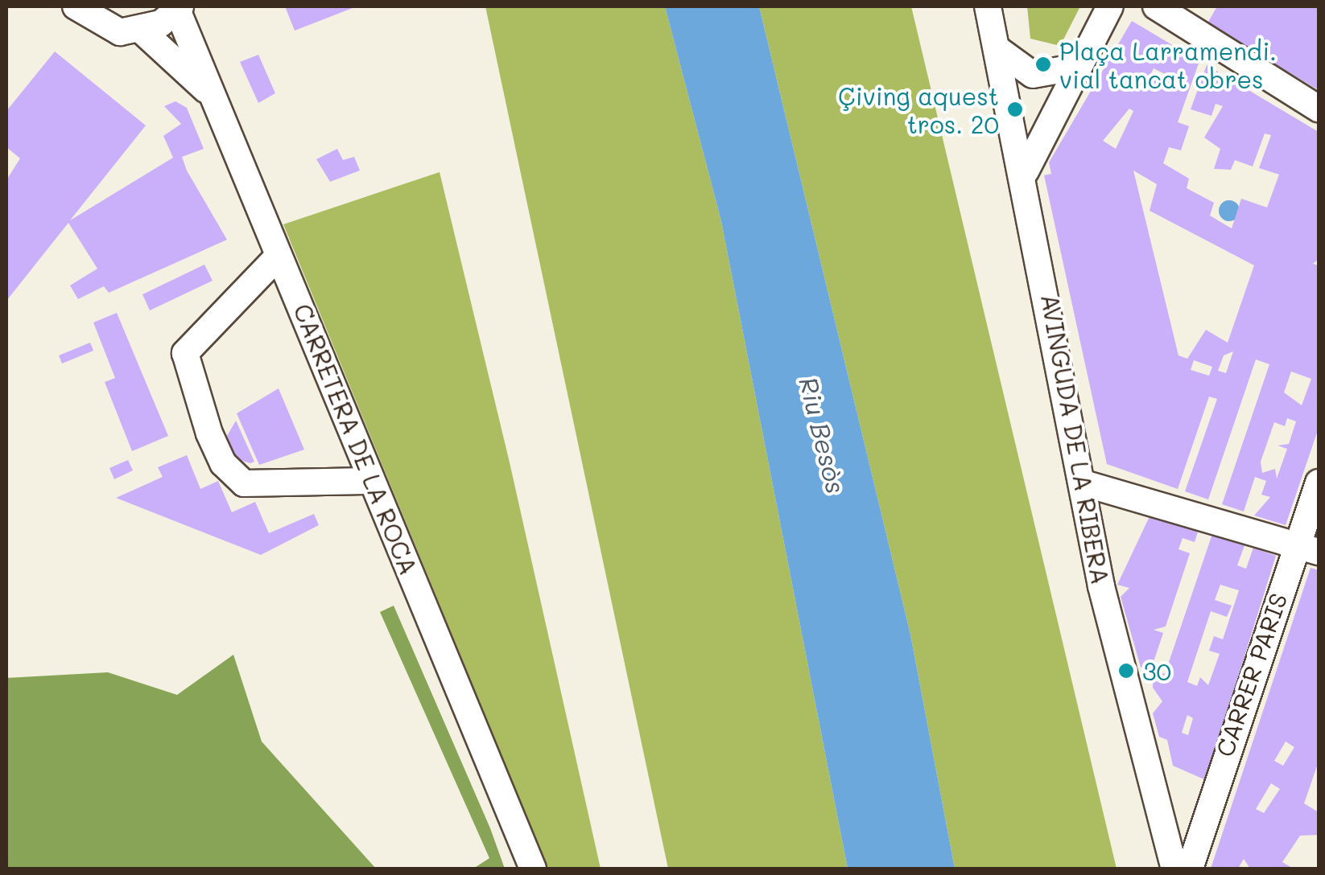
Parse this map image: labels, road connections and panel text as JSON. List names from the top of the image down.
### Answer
{
  "streets": {
    "street": ["CARRETERA DE LA ROCA", "AVINGUDA DE LA RIBERA", "CARRER PARIS"]
  },
  "water": ["Riu Besòs"],
  "places": ["Plaça Larramendi. vial tancat obres", "Çiving aquest tros. 20", "30"]
}
